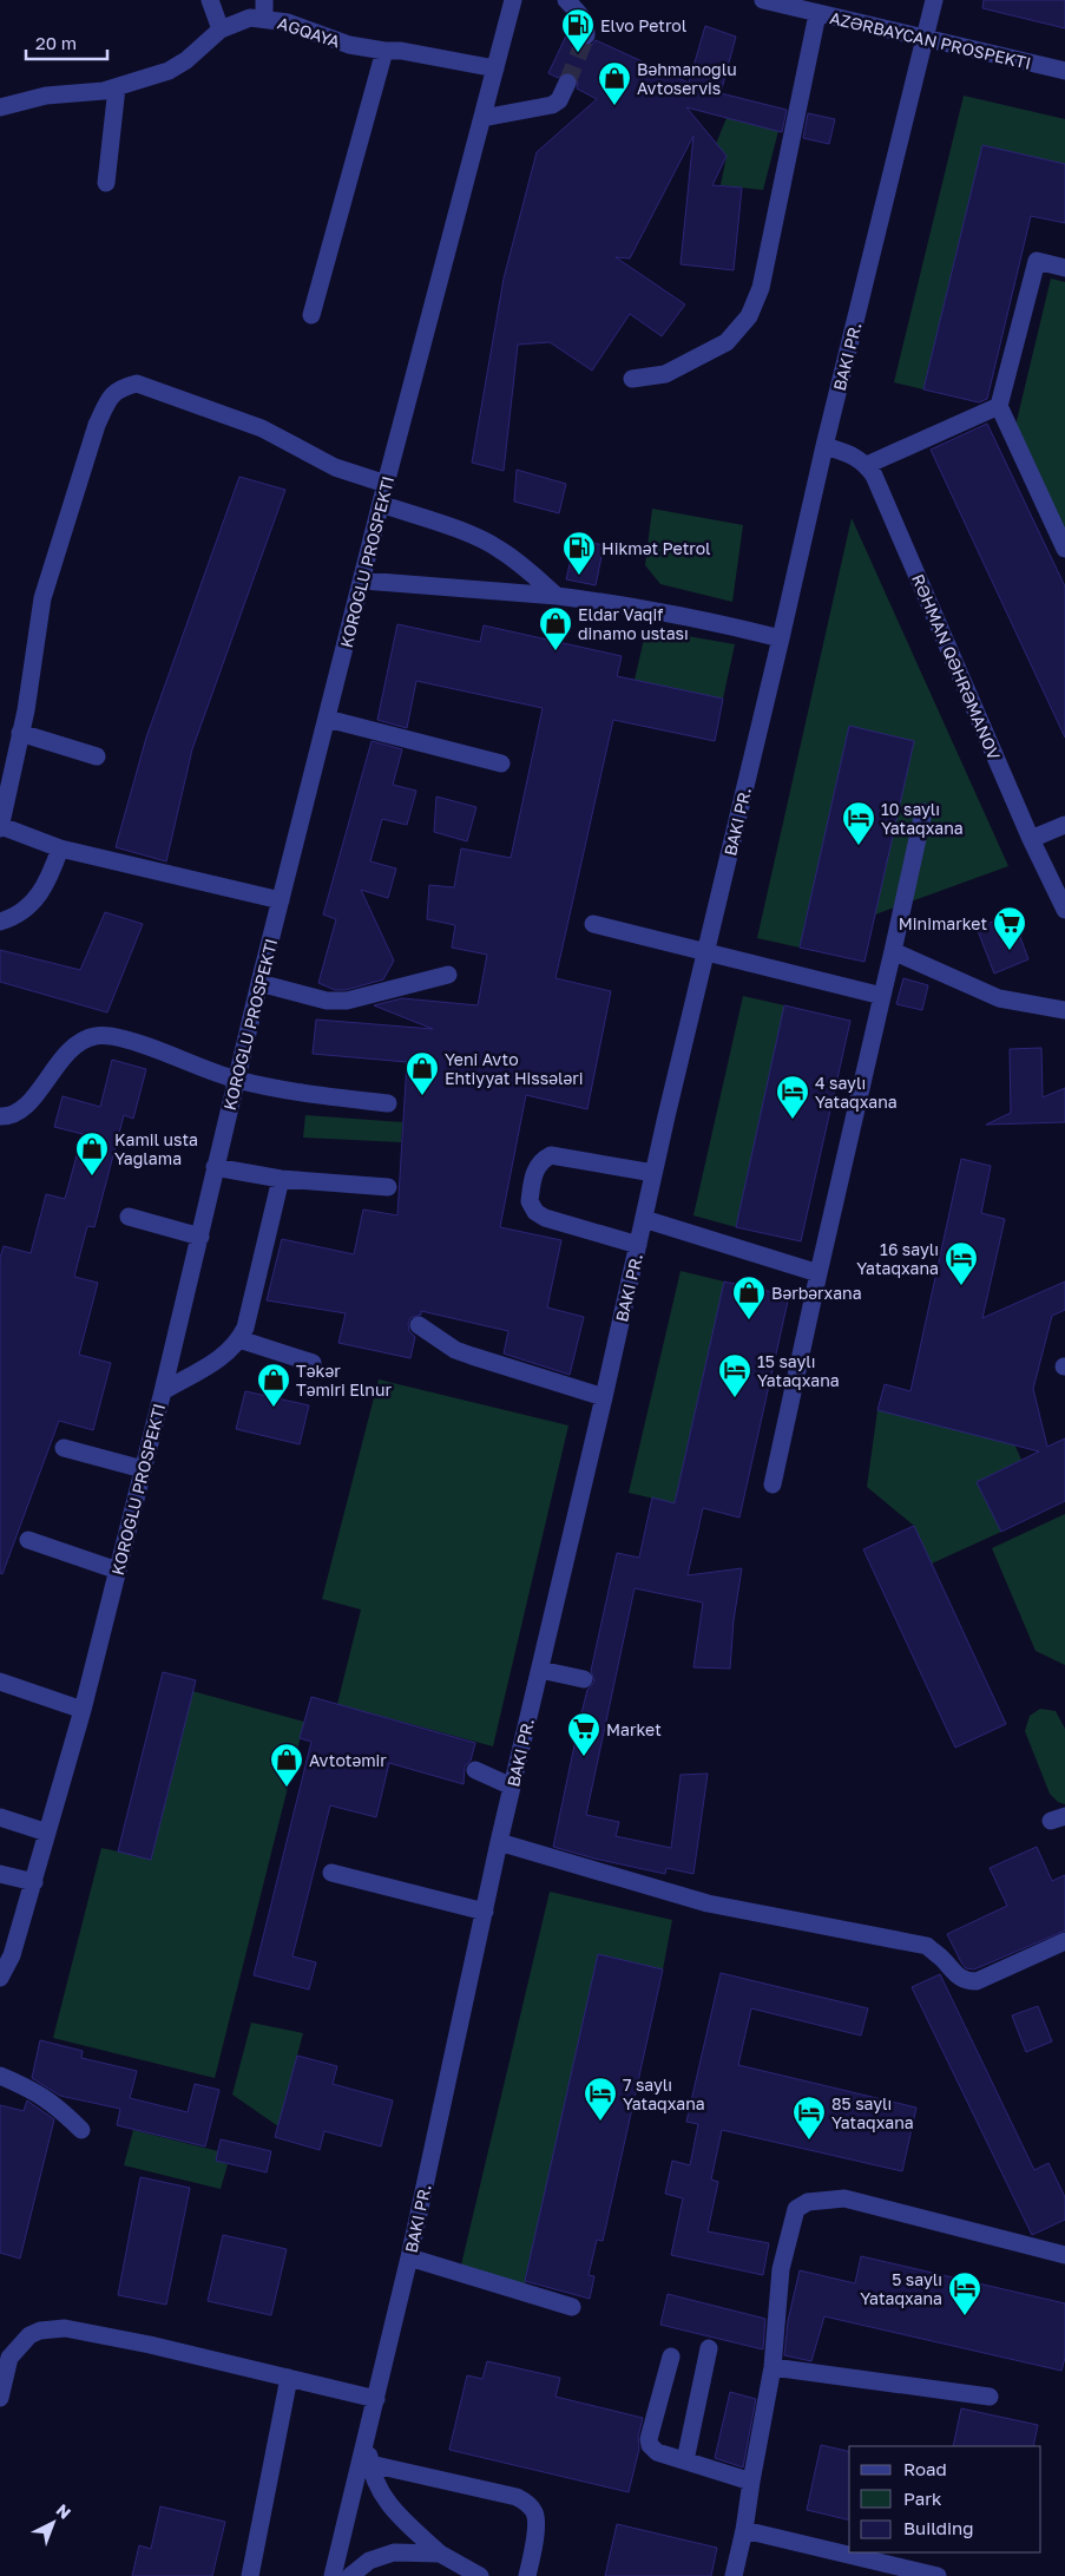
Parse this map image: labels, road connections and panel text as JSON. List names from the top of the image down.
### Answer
{
  "streets": {
    "street": [
      "AĞQAYA",
      "AZƏRBAYCAN PROSPEKTI",
      "KOROĞLU PROSPEKTI",
      "RƏHMAN QƏHRƏMANOV"
    ]
  },
  "crossings": [
    ["AĞQAYA", "KOROĞLU PROSPEKTI"]
  ],
  "places": {
    "fuel station": ["Elvo Petrol", "Hikmət Petrol"],
    "shop": [
      "Bəhmanoğlu Avtoservis",
      "Eldar Vaqif dinamo ustası",
      "Yeni Avto Ehtiyyat Hissələri",
      "Kamil usta Yağlama",
      "Bərbərxana",
      "Təkər Təmiri Elnur",
      "Avtotəmir"
    ],
    "hotel": [
      "10 saylı Yataqxana",
      "4 saylı Yataqxana",
      "16 saylı Yataqxana",
      "15 saylı Yataqxana",
      "7 saylı Yataqxana",
      "85 saylı Yataqxana",
      "5 saylı Yataqxana"
    ],
    "supermarket": ["Minimarket", "Market"]
  },
  "legend": ["Road", "Park", "Building"],
  "scale_bar": "20 m",
  "north": "top right"
}
